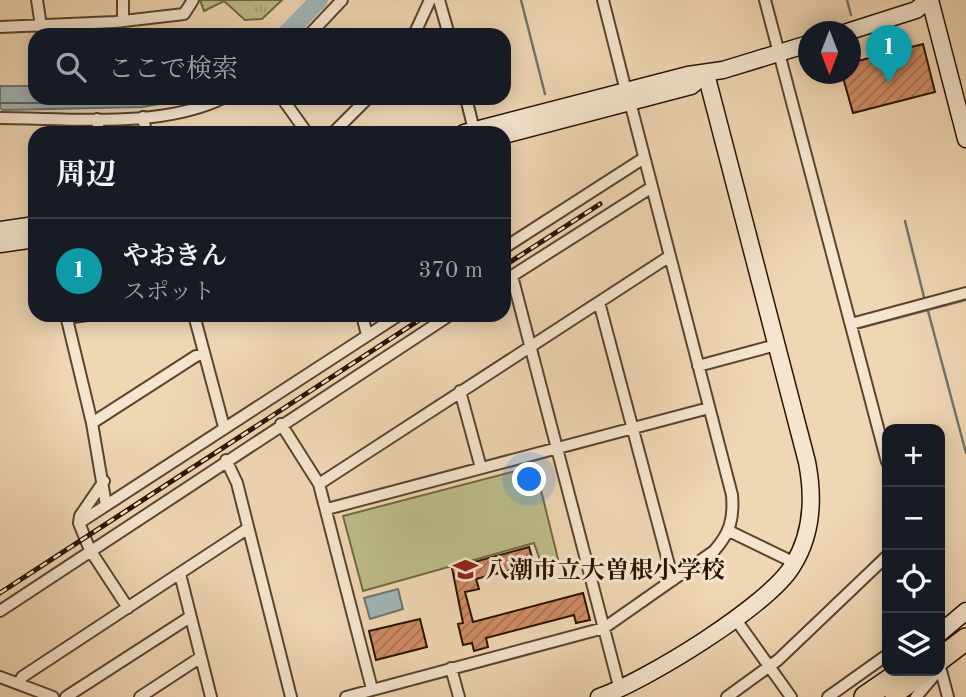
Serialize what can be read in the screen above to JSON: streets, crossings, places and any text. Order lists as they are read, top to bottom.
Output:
{
  "places": {
    "school or university": ["八潮市立大曽根小学校"]
  },
  "north": "bottom",
  "page": {
    "pins": "1",
    "search": "ここで検索",
    "heading": "周辺",
    "list": [
      {
        "mark": "1",
        "name": "やおきん",
        "note": "スポット",
        "value": "370 m"
      }
    ],
    "map_buttons": ["+", "−"]
  }
}
